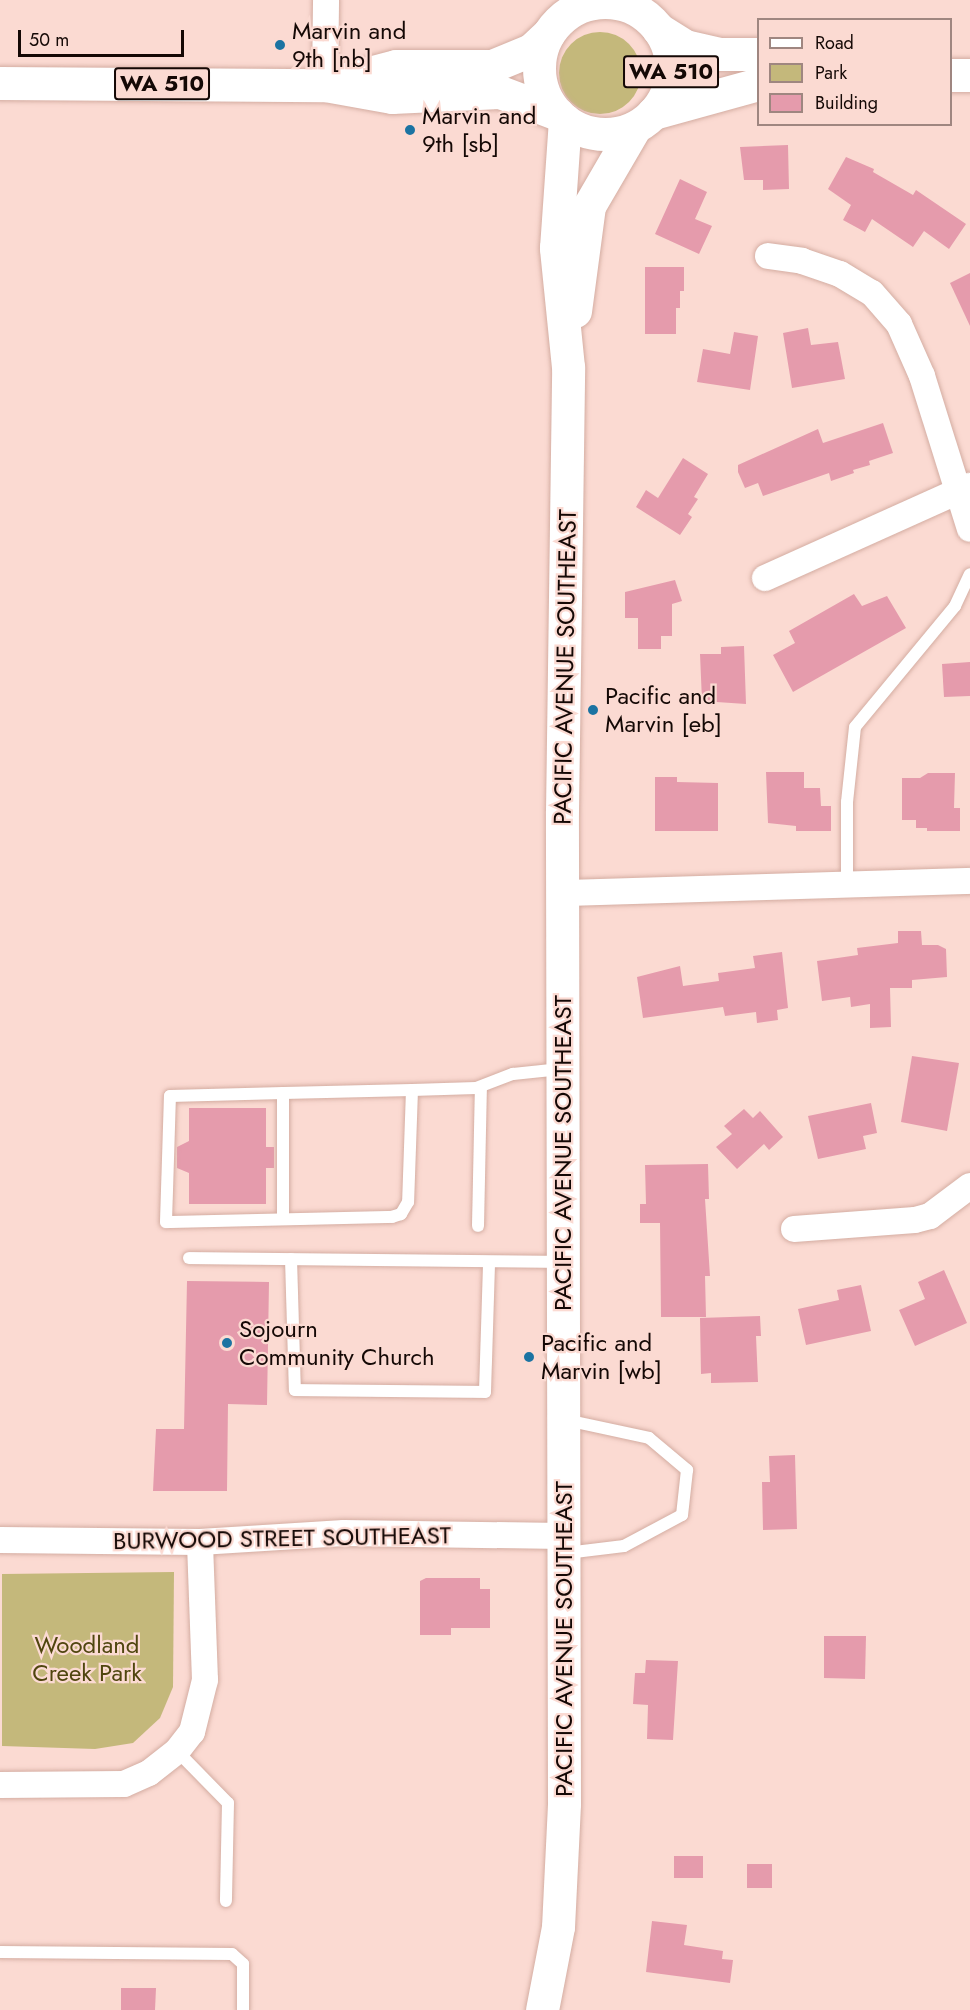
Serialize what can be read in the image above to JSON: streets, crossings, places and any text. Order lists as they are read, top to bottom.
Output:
{
  "streets": {
    "main road": ["WA 510", "PACIFIC AVENUE SOUTHEAST"],
    "street": ["BURWOOD STREET SOUTHEAST"]
  },
  "crossings": [
    ["WA 510", "PACIFIC AVENUE SOUTHEAST"],
    ["PACIFIC AVENUE SOUTHEAST", "BURWOOD STREET SOUTHEAST"]
  ],
  "parks": ["Woodland Creek Park"],
  "places": [
    "Marvin and 9th [nb]",
    "Marvin and 9th [sb]",
    "Pacific and Marvin [eb]",
    "Sojourn Community Church",
    "Pacific and Marvin [wb]"
  ],
  "legend": ["Road", "Park", "Building"],
  "scale_bar": "50 m"
}
